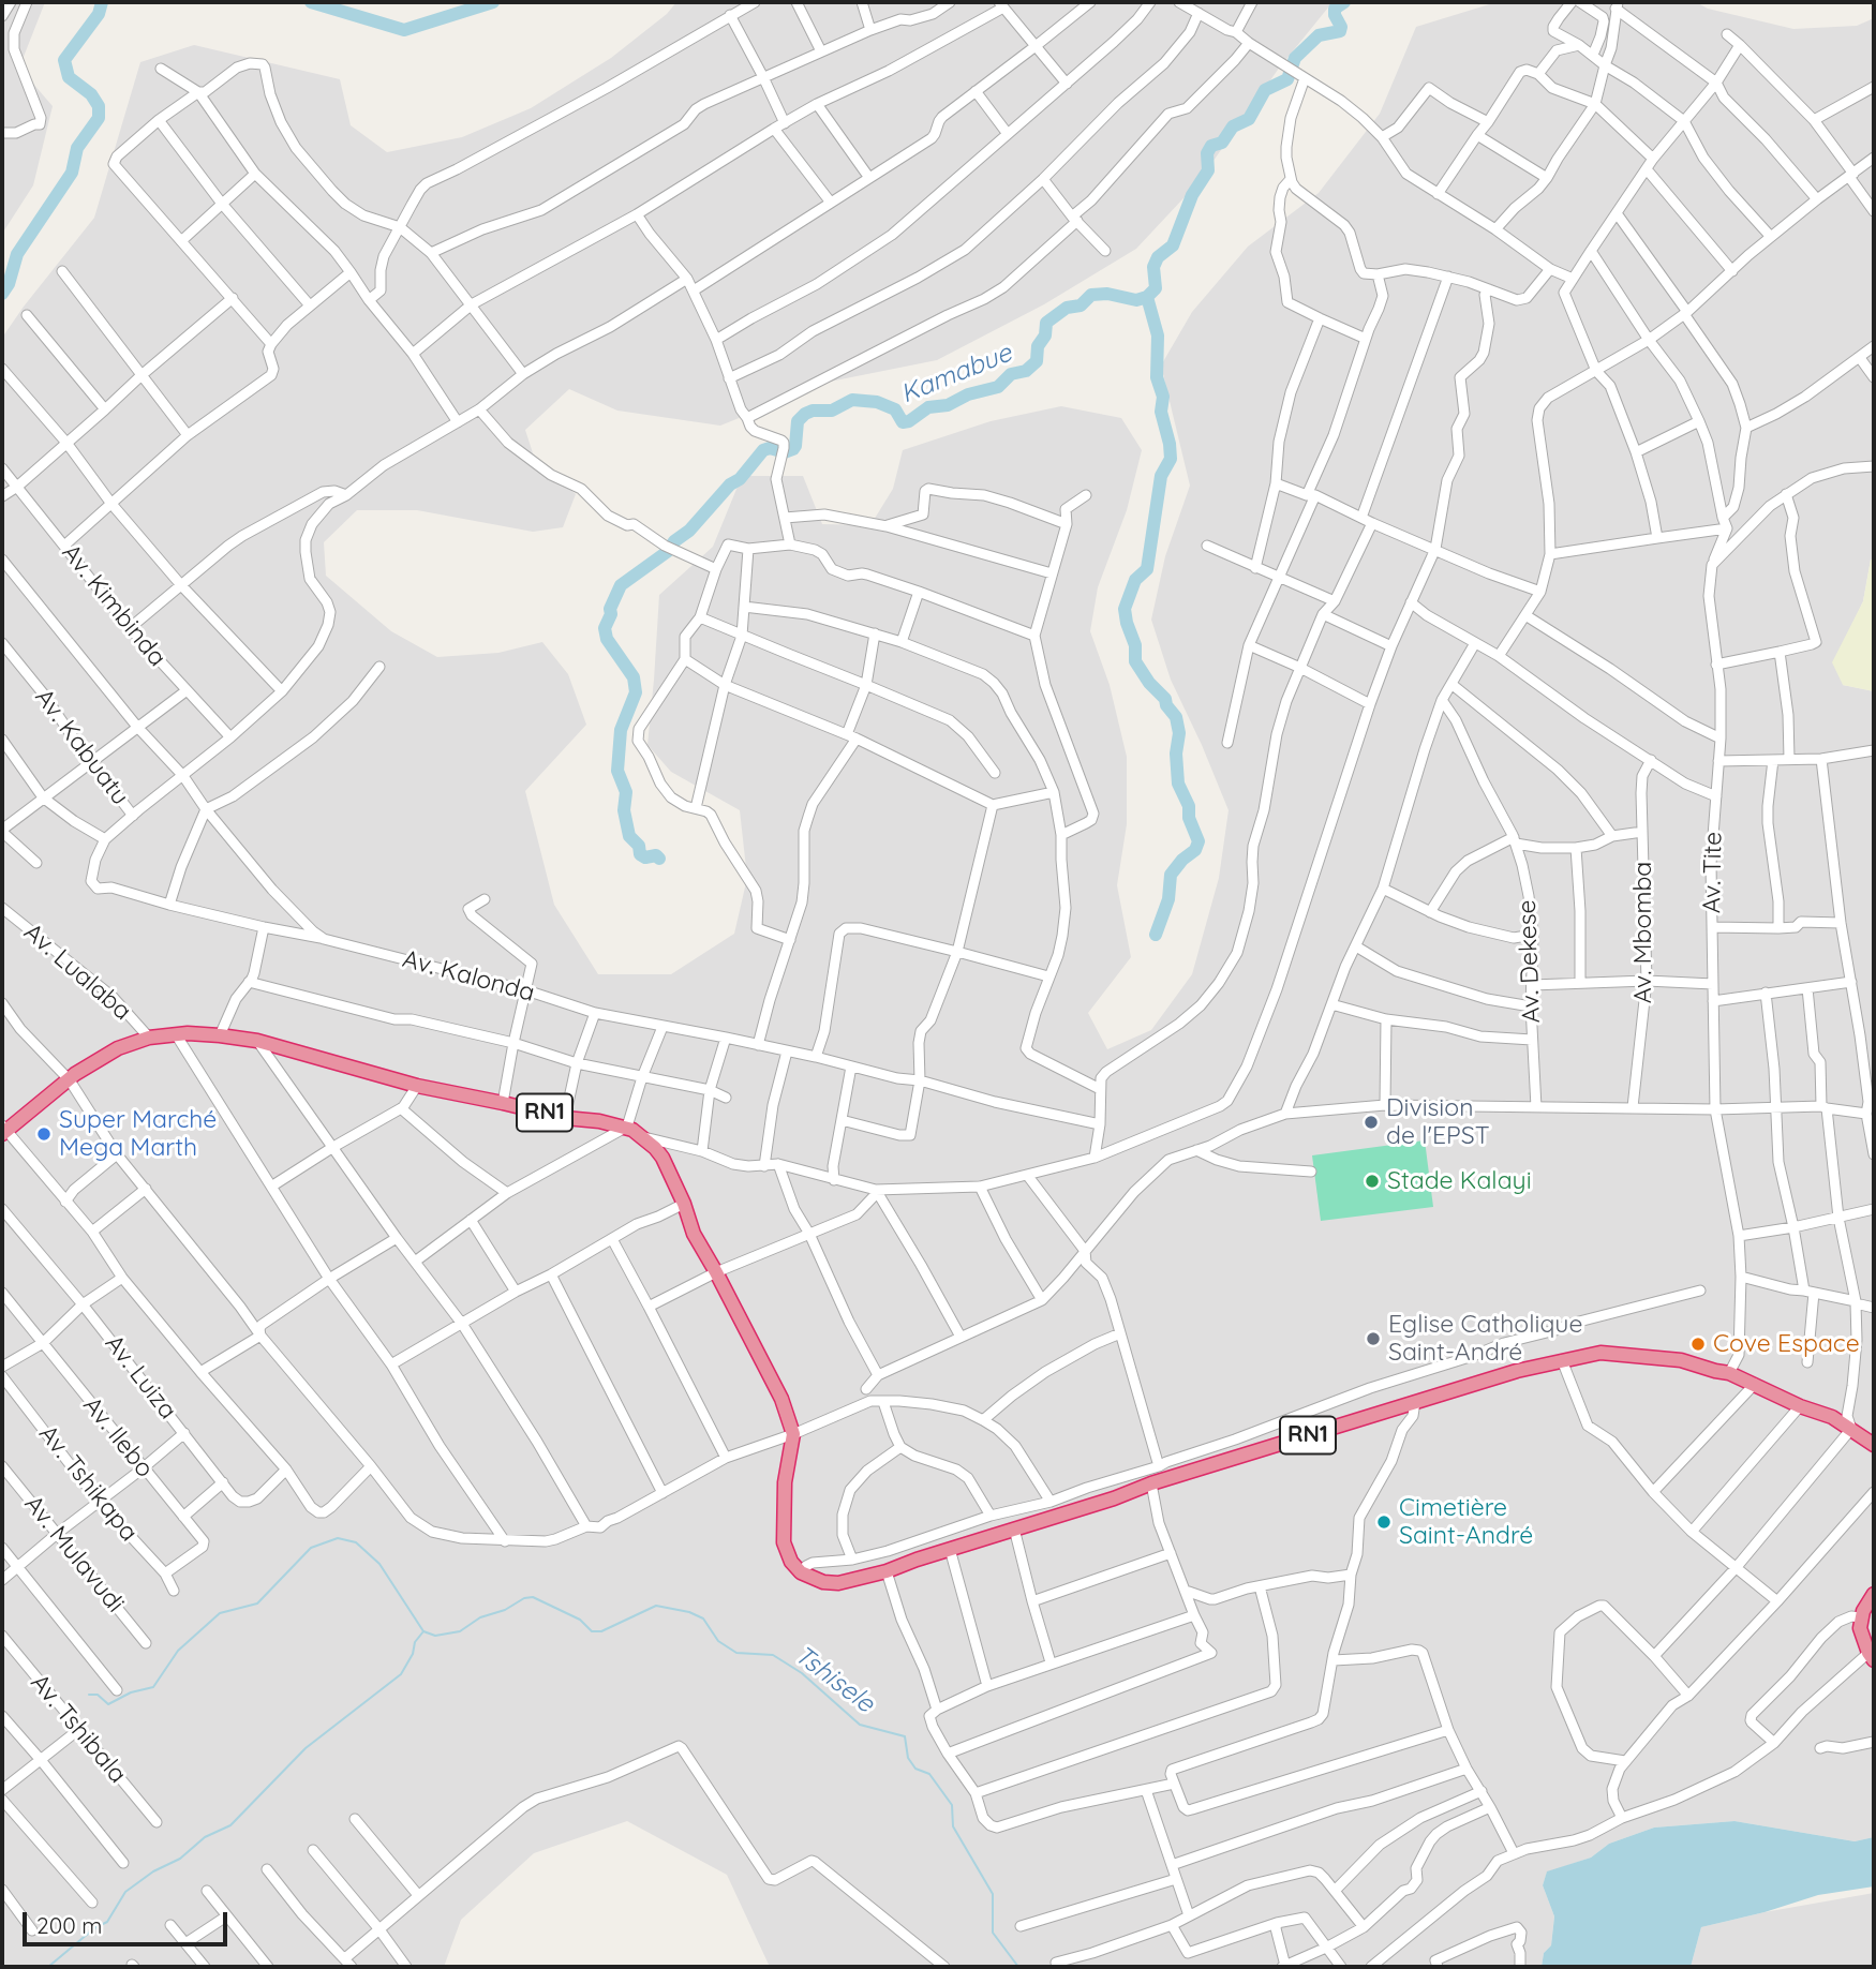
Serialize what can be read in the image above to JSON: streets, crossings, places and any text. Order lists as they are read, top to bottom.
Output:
{
  "streets": {
    "highway": ["RN1"],
    "street": [
      "Av. Kimbinda",
      "Av. Kabuatu",
      "Av. Tite",
      "Av. Mbomba",
      "Av. Dekese",
      "Av. Lualaba",
      "Av. Kalonda",
      "Av. Luiza",
      "Av. Ilebo",
      "Av. Tshikapa",
      "Av. Mulavudi",
      "Av. Tshibala"
    ]
  },
  "crossings": [
    ["Av. Tite", "RN1"],
    ["Av. Lualaba", "RN1"],
    ["Av. Ilebo", "Av. Tshikapa"]
  ],
  "water": ["Kamabue", "Tshisele"],
  "places": [
    "Division de l'EPST",
    "Super Marché Mega Marth",
    "Stade Kalayi",
    "Eglise Catholique Saint-André",
    "Cove Espace",
    "Cimetière Saint-André"
  ],
  "scale_bar": "200 m"
}
